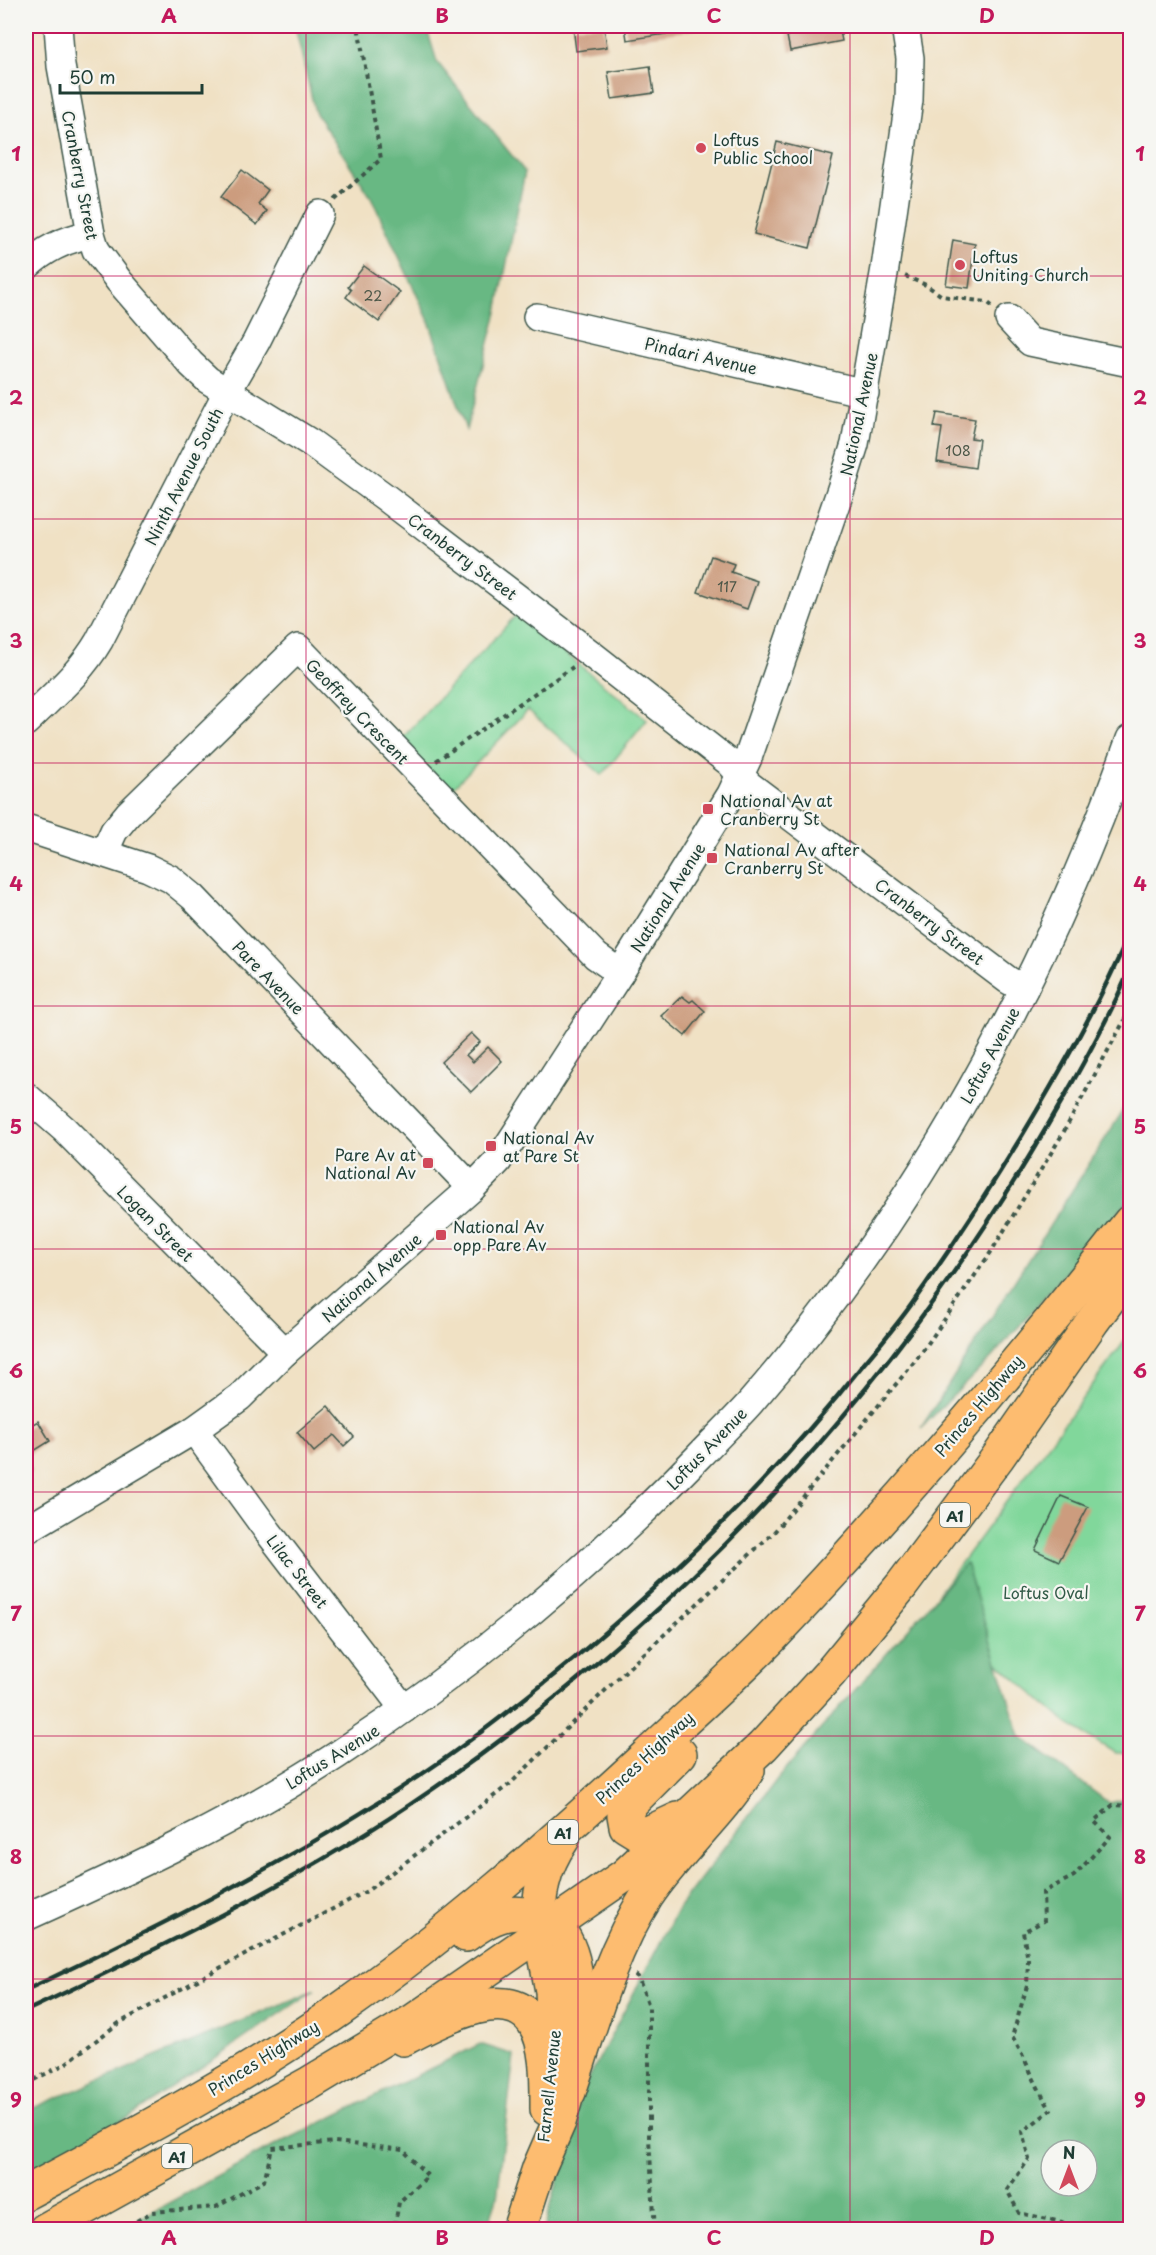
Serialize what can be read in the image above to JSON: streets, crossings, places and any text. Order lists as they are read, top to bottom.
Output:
{
  "streets": {
    "main road": ["Princes Highway", "A1", "Farnell Avenue"],
    "street": [
      "Cranberry Street",
      "Pindari Avenue",
      "National Avenue",
      "Ninth Avenue South",
      "Geoffrey Crescent",
      "Pare Avenue",
      "Loftus Avenue",
      "Logan Street",
      "Lilac Street"
    ]
  },
  "crossings": [
    ["Cranberry Street", "National Avenue"],
    ["Cranberry Street", "Ninth Avenue South"],
    ["Cranberry Street", "Loftus Avenue"],
    ["Pindari Avenue", "National Avenue"],
    ["National Avenue", "Geoffrey Crescent"],
    ["National Avenue", "Pare Avenue"],
    ["National Avenue", "Logan Street"],
    ["National Avenue", "Lilac Street"],
    ["Geoffrey Crescent", "Pare Avenue"],
    ["Loftus Avenue", "Lilac Street"],
    ["Princes Highway", "Farnell Avenue"],
    ["A1", "Farnell Avenue"]
  ],
  "parks": ["Loftus Oval"],
  "places": {
    "other": ["Loftus Public School", "Loftus Uniting Church"],
    "transit": [
      "National Av at Cranberry St",
      "National Av after Cranberry St",
      "National Av at Pare St",
      "Pare Av at National Av",
      "National Av opp Pare Av"
    ]
  },
  "house_numbers": ["22", "108", "117"],
  "scale_bar": "50 m",
  "north": "top",
  "grid": {
    "columns": [
      "A",
      "B",
      "C",
      "D"
    ],
    "rows": [
      "1",
      "2",
      "3",
      "4",
      "5",
      "6",
      "7",
      "8",
      "9"
    ]
  }
}
